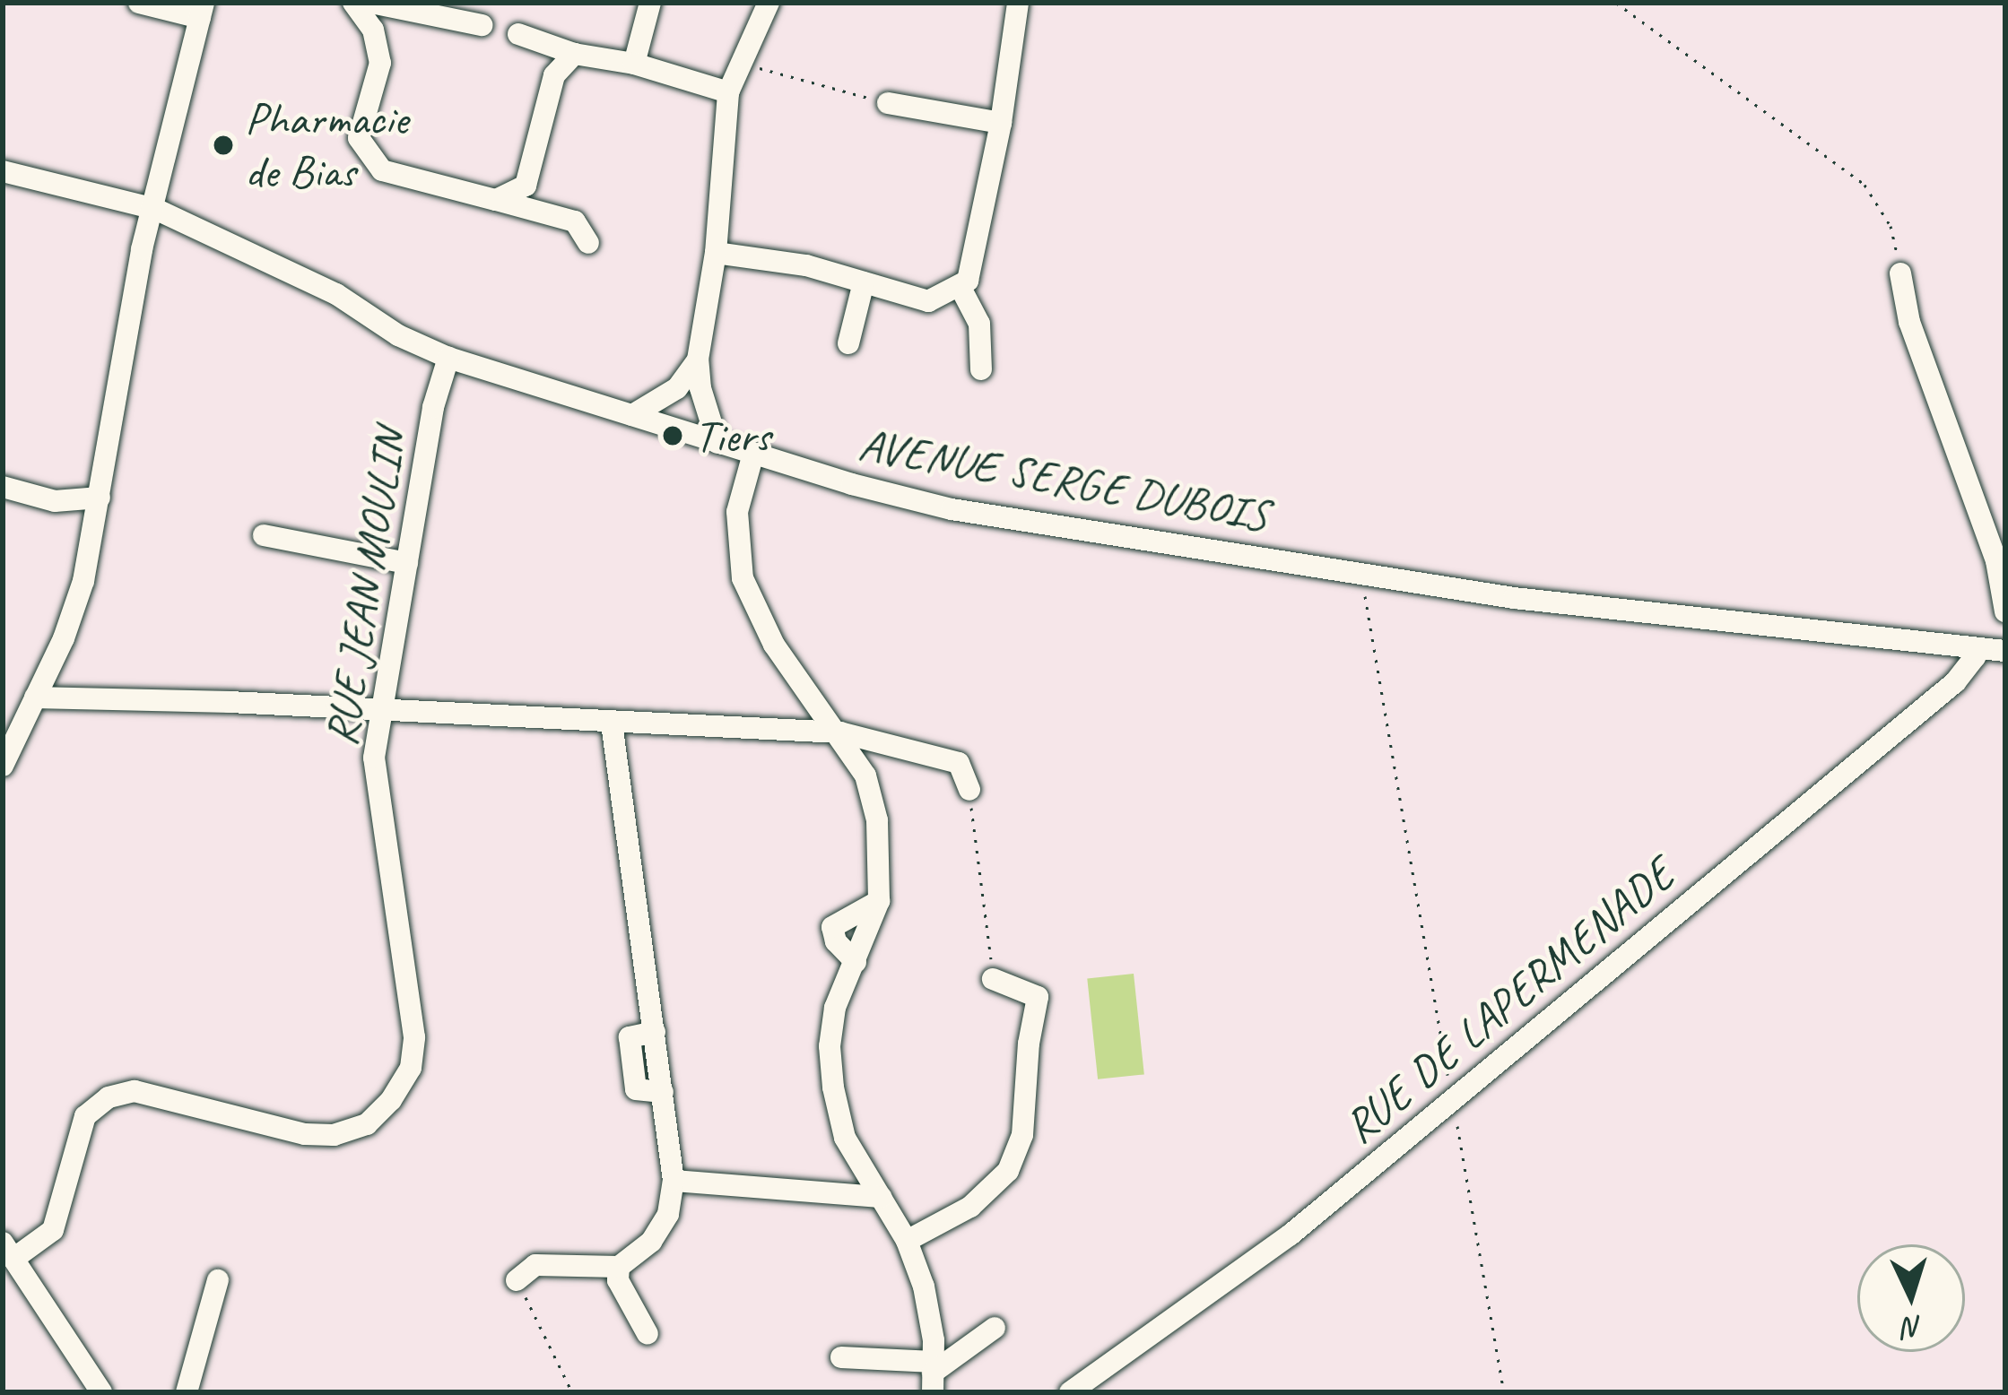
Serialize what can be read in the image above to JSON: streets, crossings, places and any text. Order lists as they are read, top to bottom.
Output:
{
  "streets": {
    "street": ["AVENUE SERGE DUBOIS", "RUE JEAN MOULIN", "RUE DE LAPERMENADE"]
  },
  "crossings": [
    ["AVENUE SERGE DUBOIS", "RUE JEAN MOULIN"],
    ["AVENUE SERGE DUBOIS", "RUE DE LAPERMENADE"]
  ],
  "places": ["Pharmacie de Bias", "Tiers"],
  "north": "bottom"
}
